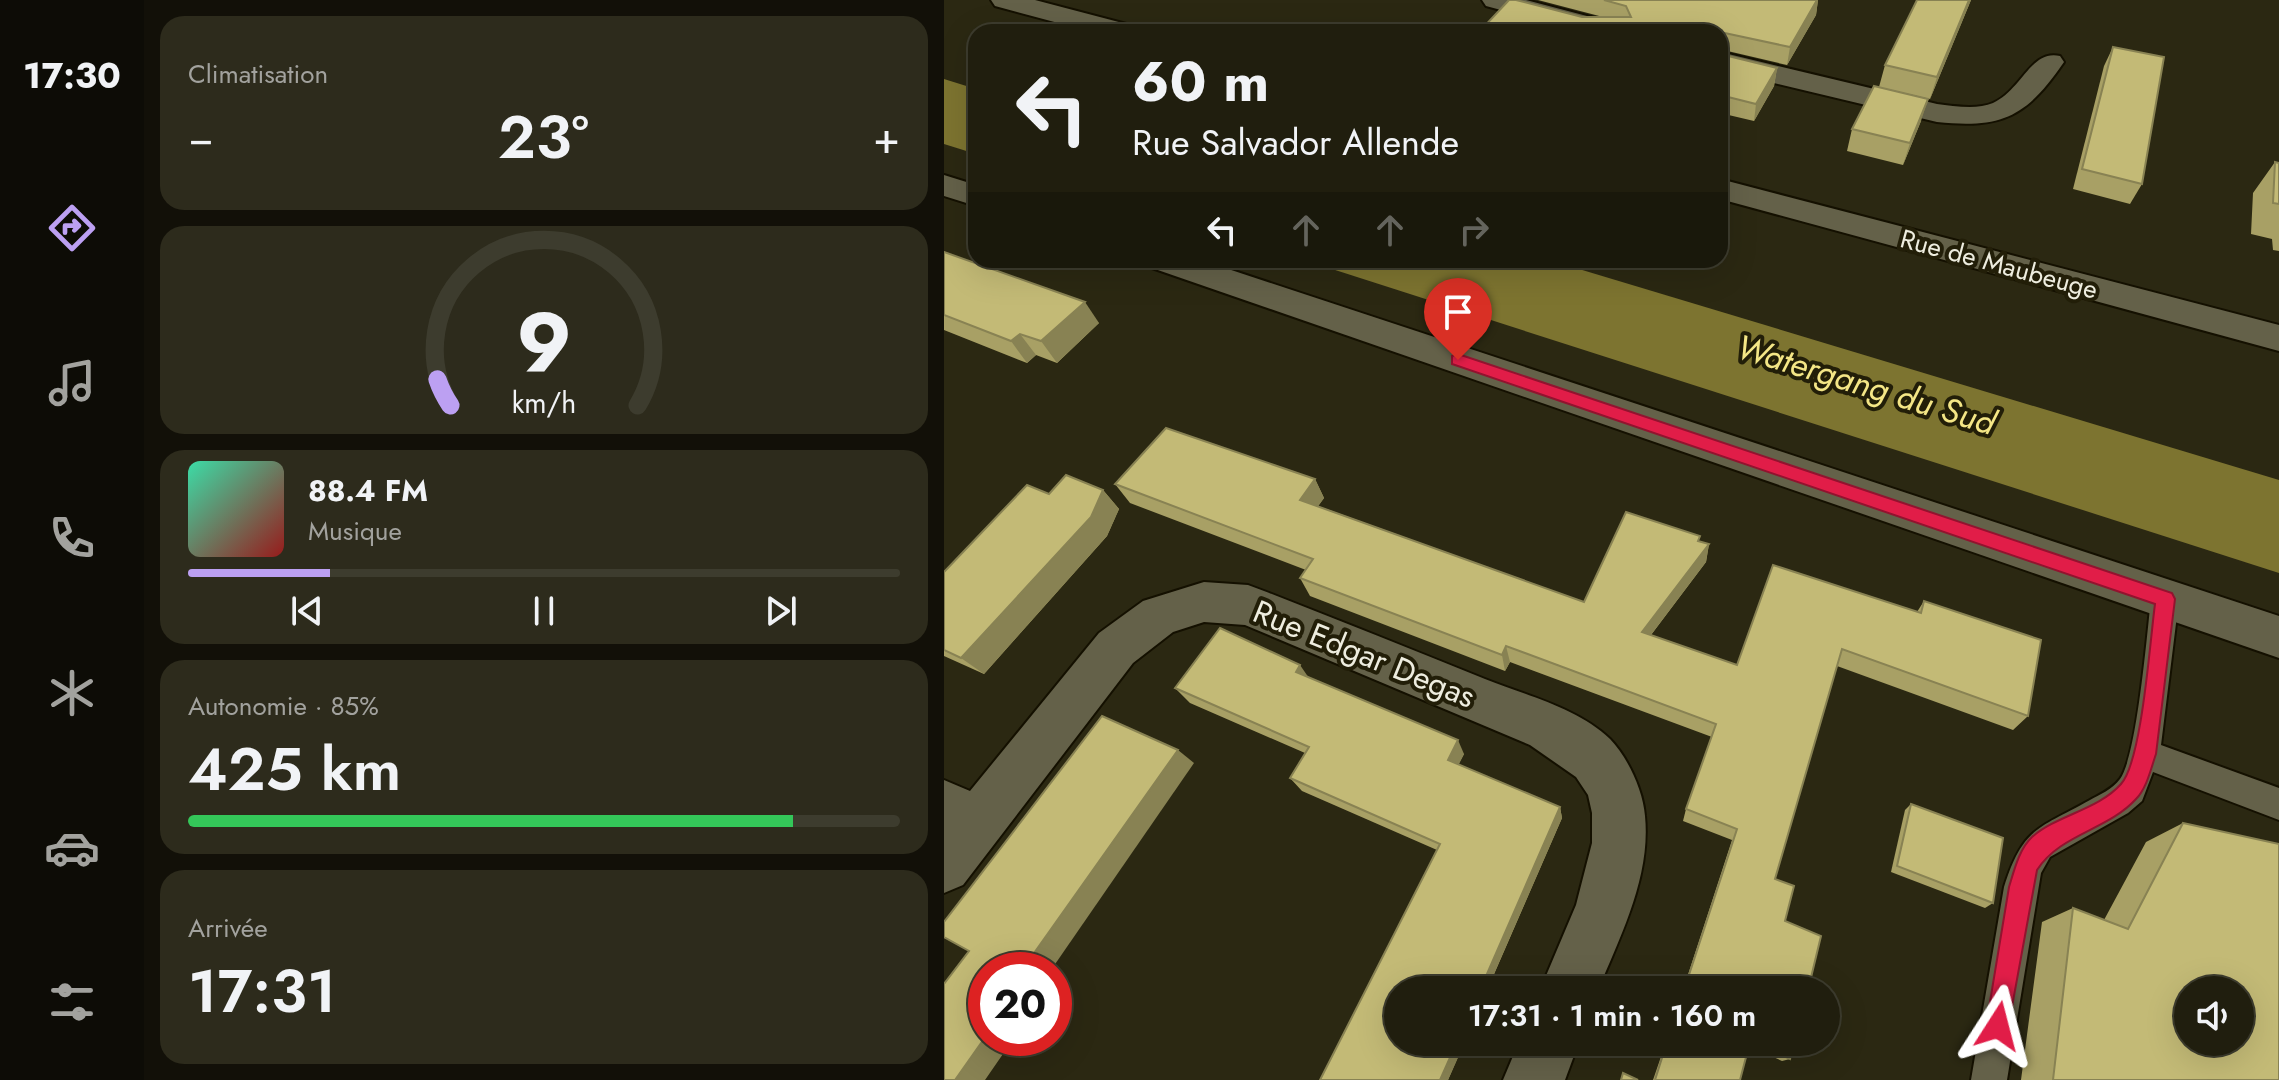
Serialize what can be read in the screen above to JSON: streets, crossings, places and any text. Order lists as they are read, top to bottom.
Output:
{
  "streets": {
    "street": ["Rue de Maubeuge", "Rue Edgar Degas"]
  },
  "water": ["Watergang du Sud"],
  "page": {
    "tabs": "17:30",
    "tile": [
      "Climatisation",
      ["Autonomie · 85%", "425 km"],
      ["Arrivée", "17:31"]
    ],
    "turn": ["60 m", "Rue Salvador Allende"],
    "heat": ["−", "23°", "+"],
    "song": ["88.4 FM", "Musique"],
    "limit": "20",
    "trip": "17:31 · 1 min · 160 m",
    "gauge": ["9", "km/h"]
  }
}
